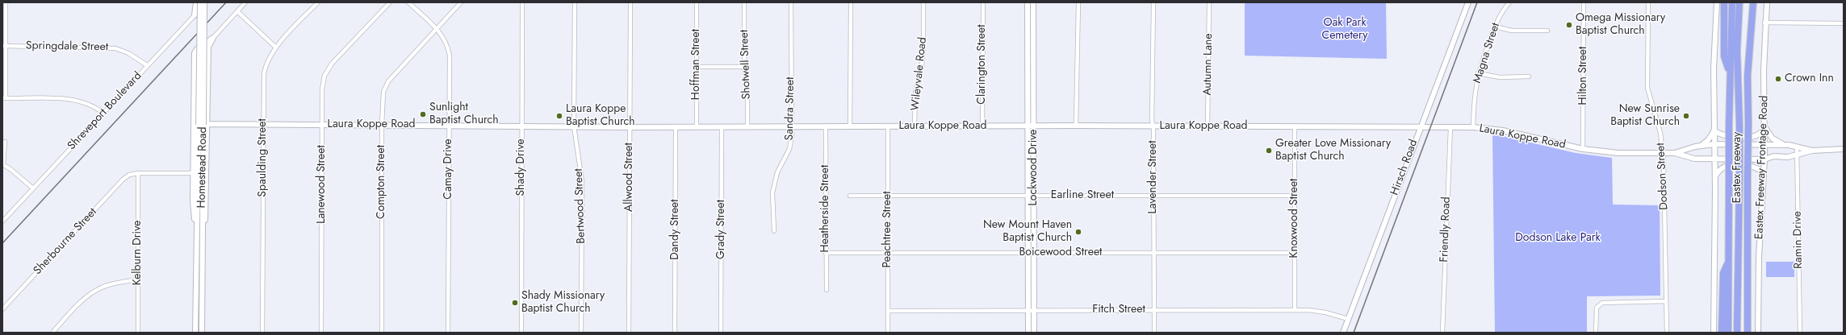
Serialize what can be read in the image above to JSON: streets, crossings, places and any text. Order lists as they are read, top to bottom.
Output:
{
  "streets": {
    "highway": ["Eastex Freeway"],
    "main road": [
      "Laura Koppe Road",
      "Homestead Road",
      "Lockwood Drive",
      "Hirsch Road",
      "Eastex Freeway Frontage Road"
    ],
    "street": [
      "Springdale Street",
      "Magna Street",
      "Hoffman Street",
      "Shotwell Street",
      "Clarington Street",
      "Autumn Lane",
      "Wileyvale Road",
      "Hilton Street",
      "Sandra Street",
      "Shreveport Boulevard",
      "Spaulding Street",
      "Shady Drive",
      "Camay Drive",
      "Dodson Street",
      "Allwood Street",
      "Lavender Street",
      "Compton Street",
      "Lanewood Street",
      "Earline Street",
      "Bertwood Street",
      "Heatherside Street",
      "Knoxwood Street",
      "Dandy Street",
      "Grady Street",
      "Peachtree Street",
      "Friendly Road",
      "Ramin Drive",
      "Sherbourne Street",
      "Kelburn Drive",
      "Boicewood Street",
      "Fitch Street"
    ]
  },
  "crossings": [
    ["Springdale Street", "Shreveport Boulevard"],
    ["Magna Street", "Laura Koppe Road"],
    ["Hoffman Street", "Laura Koppe Road"],
    ["Shotwell Street", "Laura Koppe Road"],
    ["Clarington Street", "Laura Koppe Road"],
    ["Autumn Lane", "Laura Koppe Road"],
    ["Wileyvale Road", "Laura Koppe Road"],
    ["Hilton Street", "Laura Koppe Road"],
    ["Sandra Street", "Laura Koppe Road"],
    ["Laura Koppe Road", "Spaulding Street"],
    ["Laura Koppe Road", "Homestead Road"],
    ["Laura Koppe Road", "Shady Drive"],
    ["Laura Koppe Road", "Lockwood Drive"],
    ["Laura Koppe Road", "Hirsch Road"],
    ["Laura Koppe Road", "Eastex Freeway Frontage Road"],
    ["Laura Koppe Road", "Camay Drive"],
    ["Laura Koppe Road", "Dodson Street"],
    ["Laura Koppe Road", "Allwood Street"],
    ["Laura Koppe Road", "Lavender Street"],
    ["Laura Koppe Road", "Compton Street"],
    ["Laura Koppe Road", "Lanewood Street"],
    ["Laura Koppe Road", "Bertwood Street"],
    ["Laura Koppe Road", "Heatherside Street"],
    ["Laura Koppe Road", "Knoxwood Street"],
    ["Laura Koppe Road", "Dandy Street"],
    ["Laura Koppe Road", "Grady Street"],
    ["Laura Koppe Road", "Peachtree Street"],
    ["Laura Koppe Road", "Friendly Road"],
    ["Laura Koppe Road", "Ramin Drive"],
    ["Lockwood Drive", "Earline Street"],
    ["Lockwood Drive", "Boicewood Street"],
    ["Lockwood Drive", "Fitch Street"],
    ["Hirsch Road", "Fitch Street"],
    ["Camay Drive", "Compton Street"],
    ["Lavender Street", "Earline Street"],
    ["Lavender Street", "Boicewood Street"],
    ["Lavender Street", "Fitch Street"],
    ["Earline Street", "Knoxwood Street"],
    ["Earline Street", "Peachtree Street"],
    ["Heatherside Street", "Boicewood Street"],
    ["Knoxwood Street", "Boicewood Street"],
    ["Knoxwood Street", "Fitch Street"],
    ["Peachtree Street", "Boicewood Street"],
    ["Peachtree Street", "Fitch Street"],
    ["Sherbourne Street", "Kelburn Drive"]
  ],
  "parks": ["Oak Park Cemetery", "Dodson Lake Park"],
  "places": [
    "Omega Missionary Baptist Church",
    "Crown Inn",
    "Sunlight Baptist Church",
    "Laura Koppe Baptist Church",
    "New Sunrise Baptist Church",
    "Greater Love Missionary Baptist Church",
    "New Mount Haven Baptist Church",
    "Shady Missionary Baptist Church"
  ]
}
